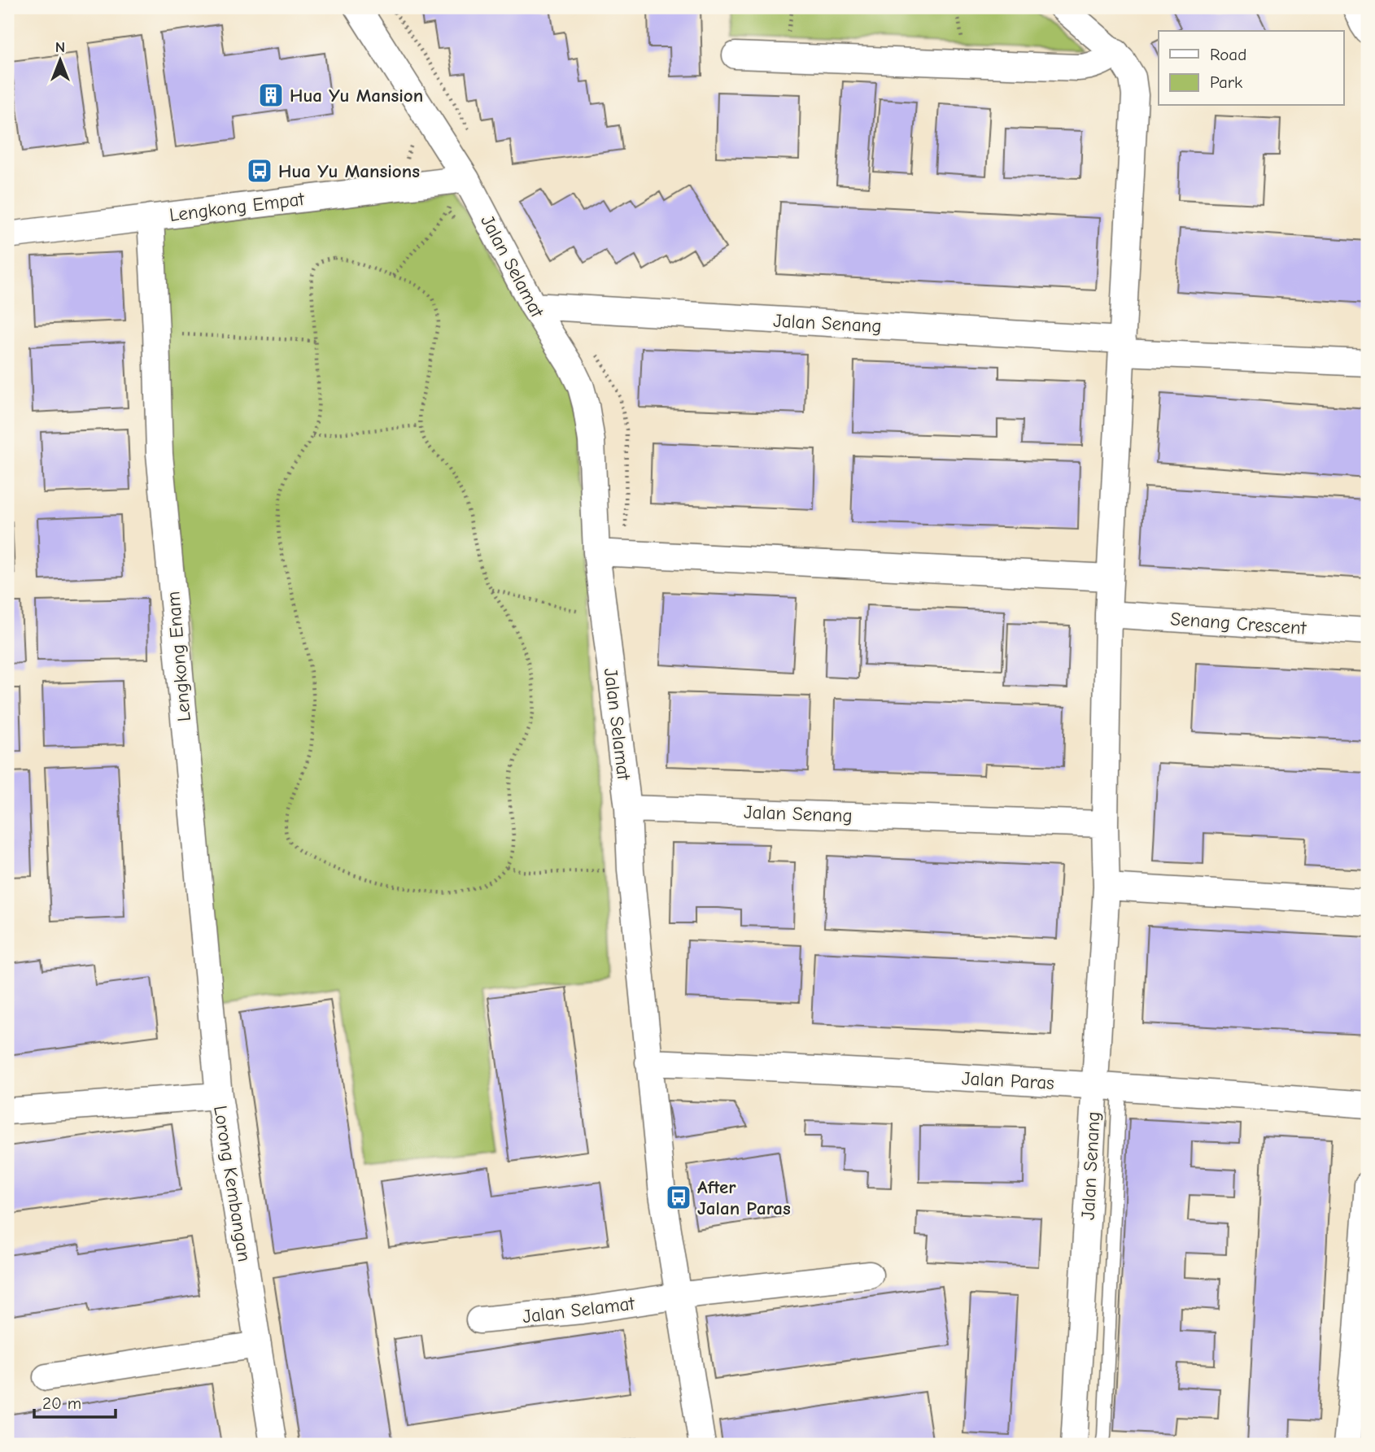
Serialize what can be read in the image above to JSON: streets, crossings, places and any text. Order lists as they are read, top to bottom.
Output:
{
  "streets": {
    "street": [
      "Lengkong Empat",
      "Jalan Selamat",
      "Jalan Senang",
      "Senang Crescent",
      "Lengkong Enam",
      "Jalan Paras",
      "Lorong Kembangan"
    ]
  },
  "crossings": [
    ["Lengkong Empat", "Jalan Selamat"],
    ["Lengkong Empat", "Lengkong Enam"],
    ["Jalan Selamat", "Jalan Senang"],
    ["Jalan Selamat", "Jalan Paras"],
    ["Jalan Senang", "Senang Crescent"],
    ["Jalan Senang", "Jalan Paras"],
    ["Lengkong Enam", "Lorong Kembangan"]
  ],
  "places": {
    "building": ["Hua Yu Mansion"],
    "bus stop": ["Hua Yu Mansions", "After Jalan Paras"]
  },
  "legend": ["Road", "Park"],
  "scale_bar": "20 m",
  "north": "top"
}
